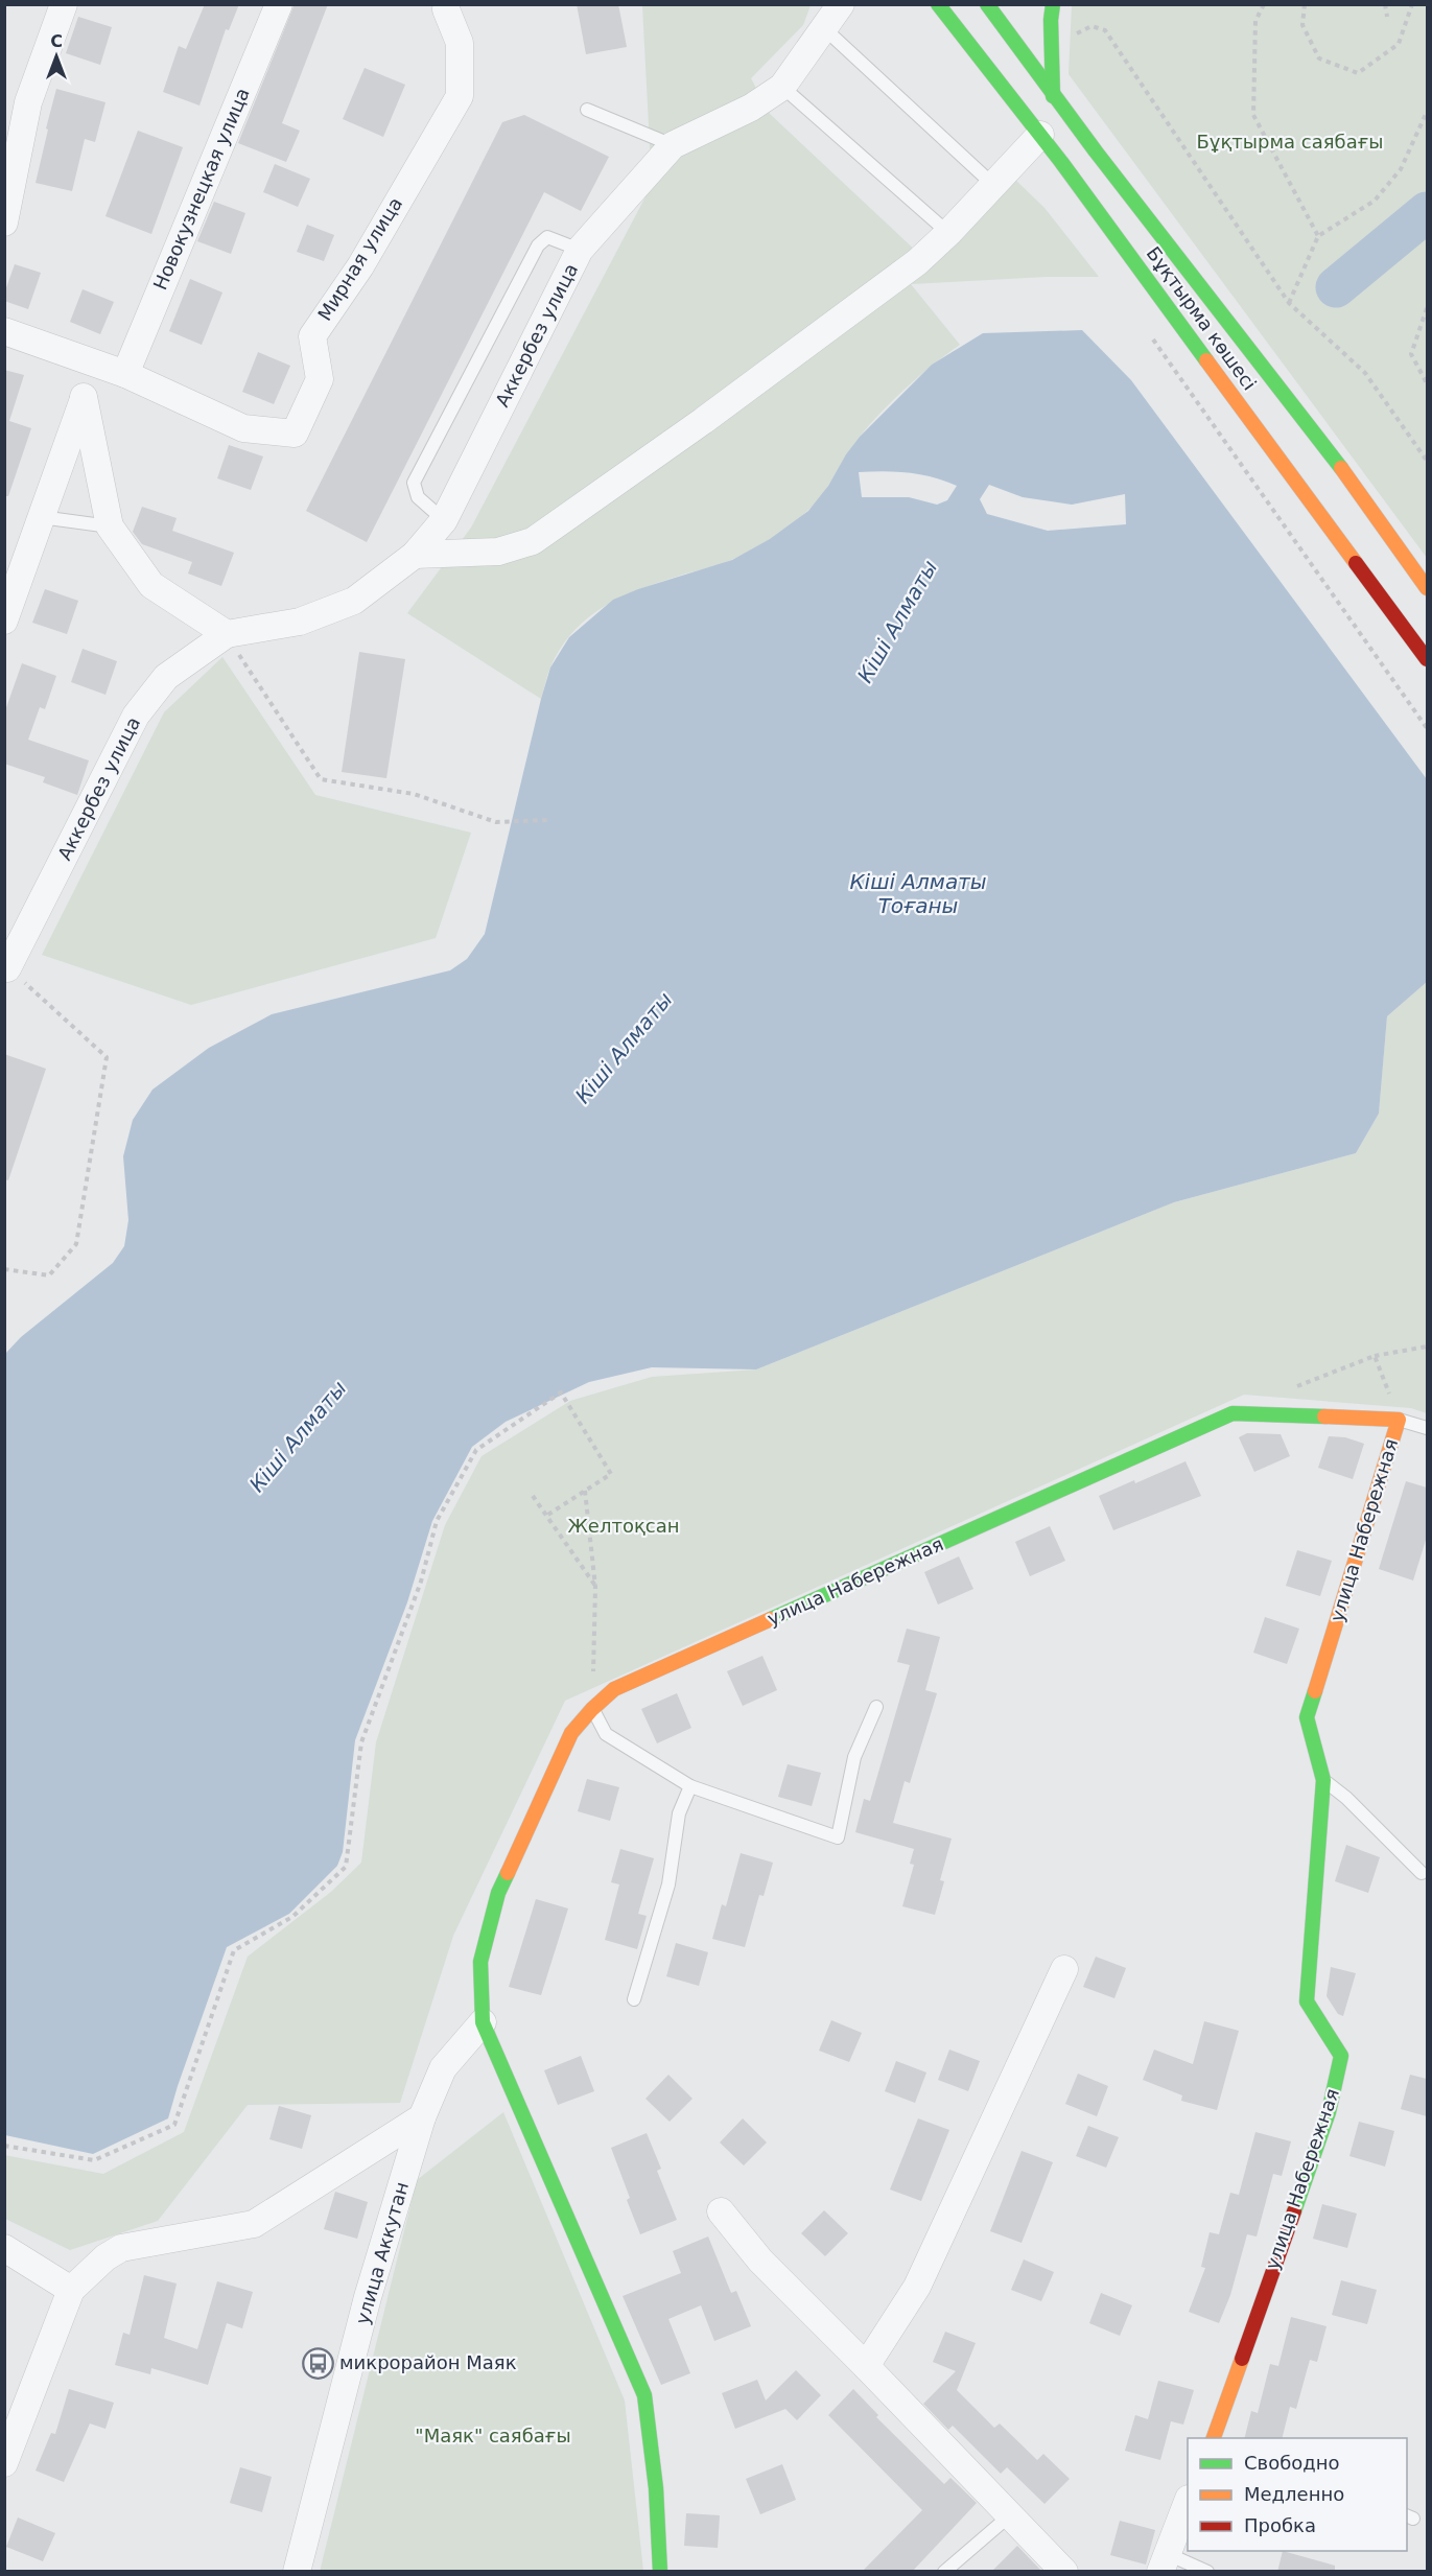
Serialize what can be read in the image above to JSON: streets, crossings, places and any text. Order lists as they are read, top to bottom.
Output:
{
  "streets": {
    "street": [
      "Новокузнецкая улица",
      "Мирная улица",
      "Бұқтырма көшесі",
      "Аккербез улица",
      "улица Набережная",
      "улица Аккутан"
    ]
  },
  "crossings": [
    ["Новокузнецкая улица", "Мирная улица"],
    ["улица Набережная", "улица Аккутан"]
  ],
  "water": ["Кіші Алматы", "Кіші Алматы Тоғаны"],
  "parks": ["Бұқтырма саябағы", "Желтоқсан", "\"Маяк\" саябағы"],
  "places": {
    "bus stop": ["микрорайон Маяк"]
  },
  "legend": ["Свободно", "Медленно", "Пробка"],
  "north": "top"
}
